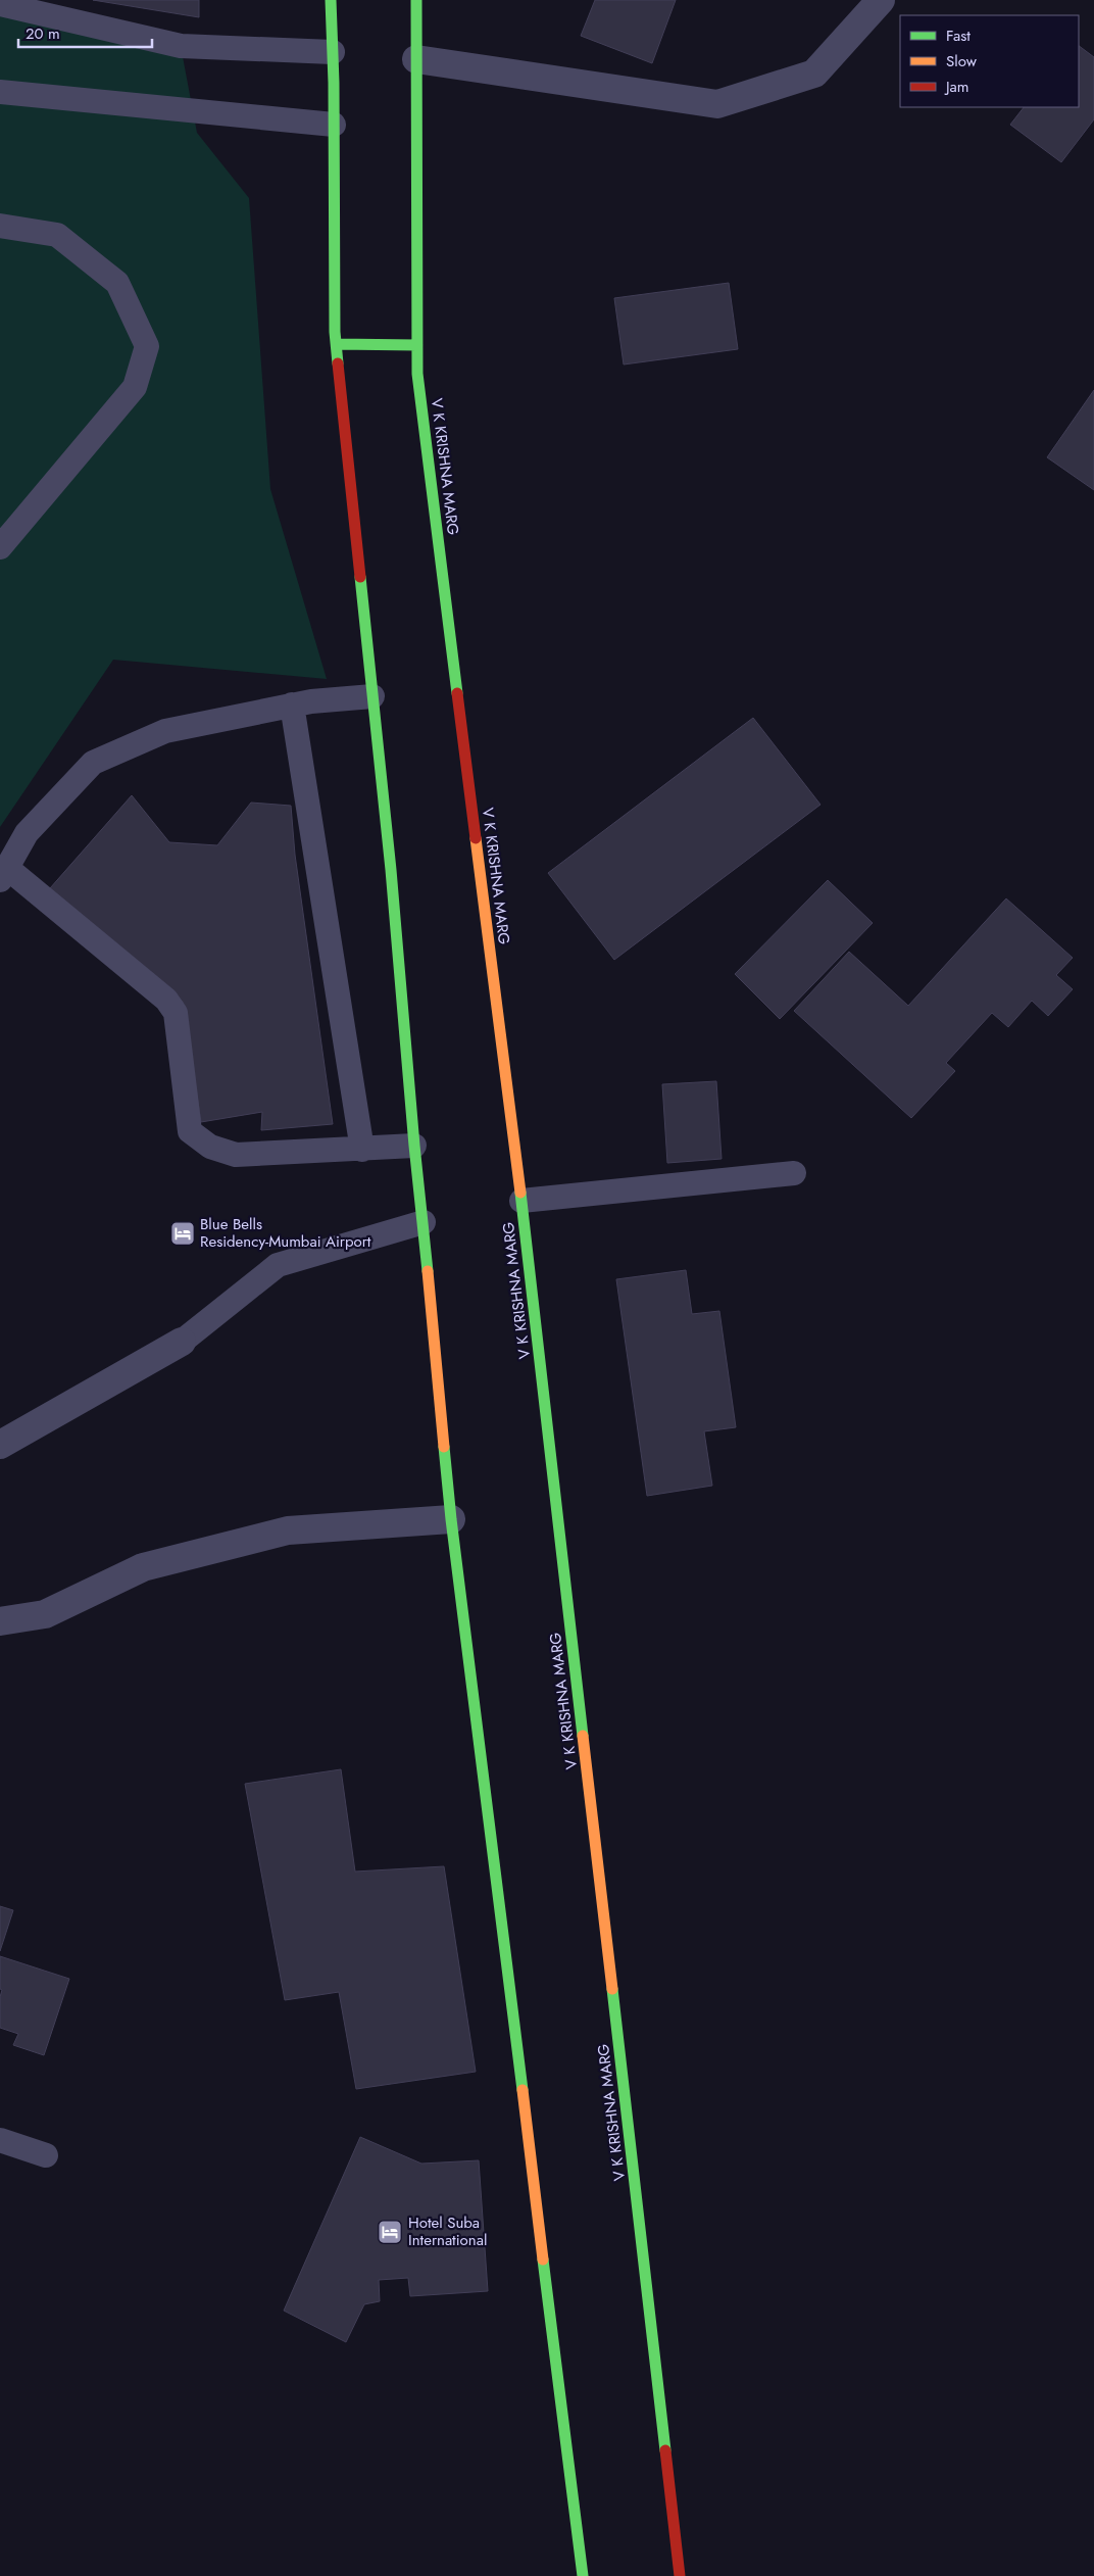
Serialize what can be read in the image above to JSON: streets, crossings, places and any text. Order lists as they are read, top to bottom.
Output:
{
  "streets": {
    "main road": ["V K KRISHNA MARG"]
  },
  "places": {
    "hotel": ["Blue Bells Residency-Mumbai Airport", "Hotel Suba International"]
  },
  "legend": ["Fast", "Slow", "Jam"],
  "scale_bar": "20 m"
}
